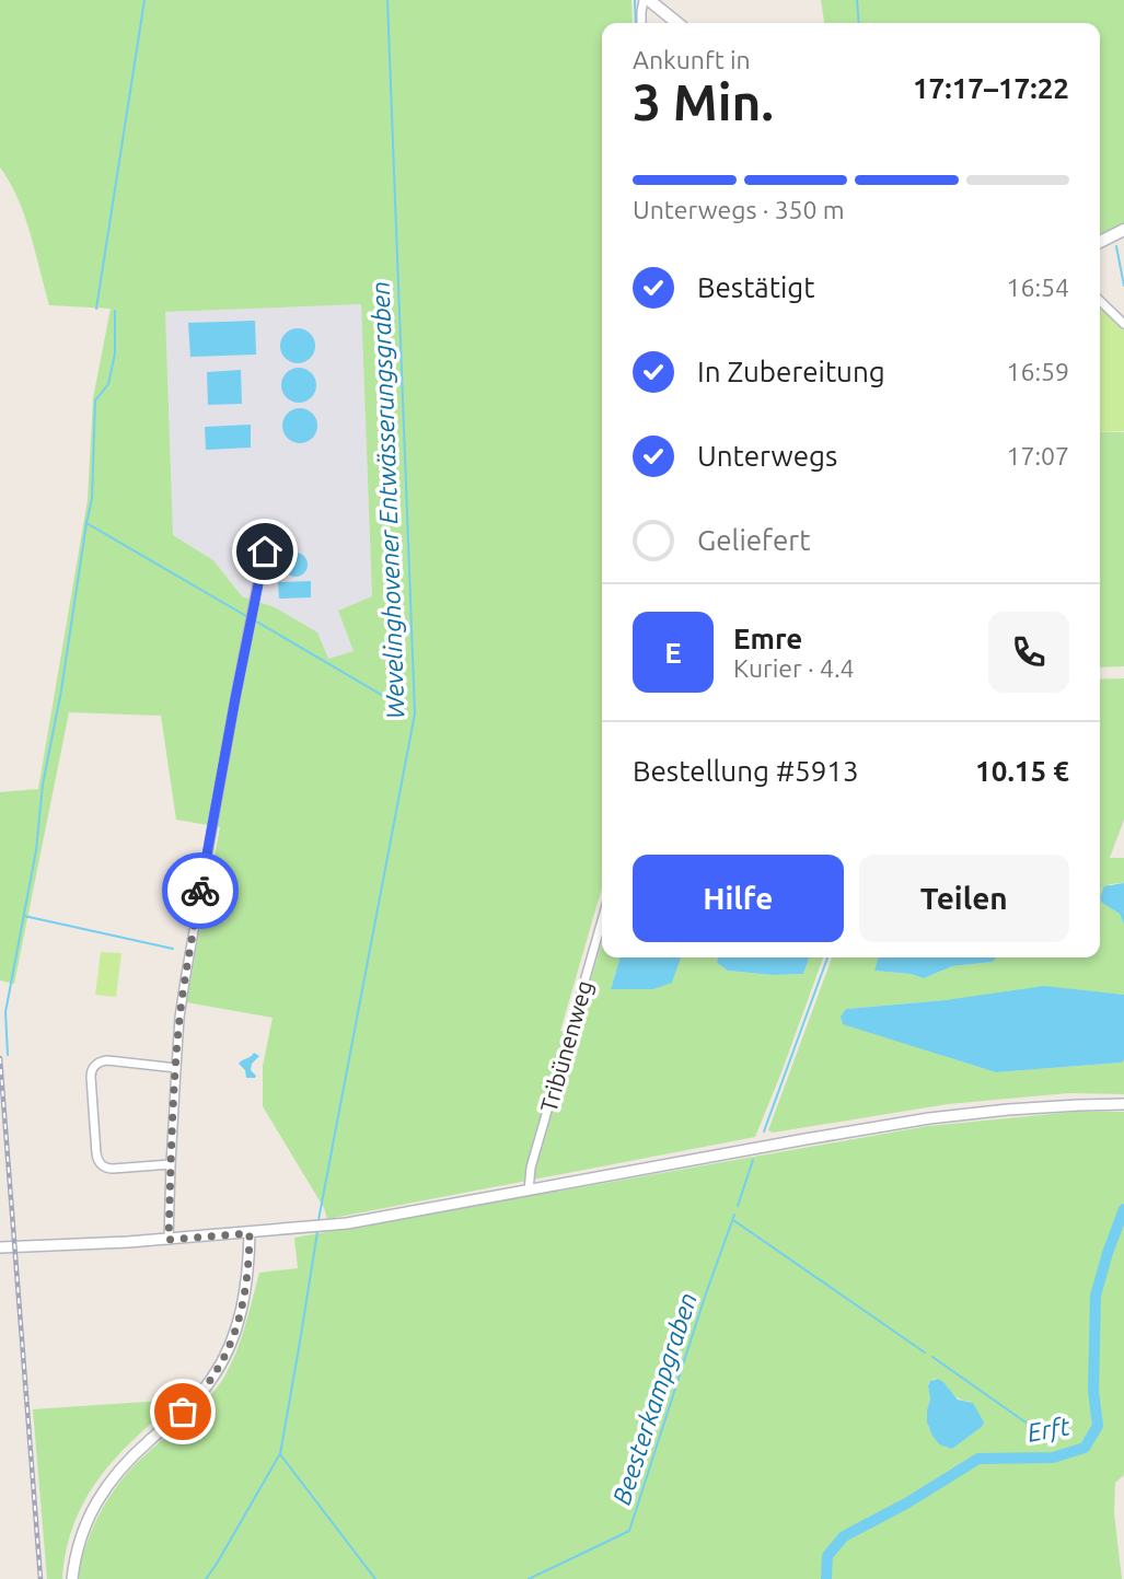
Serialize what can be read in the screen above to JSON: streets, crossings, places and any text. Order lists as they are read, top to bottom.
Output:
{
  "streets": {
    "street": ["Tribünenweg"]
  },
  "water": ["Wevelinghovener Entwässerungsgraben", "Beesterkampgraben", "Erft"],
  "page": {
    "heading": ["3 Min.", "Ankunft in", "17:17–17:22"],
    "panel": [
      "Emre",
      "Kurier · 4.4",
      "Bestellung #5913",
      "10.15 €"
    ],
    "bar": "Unterwegs · 350 m",
    "list": [
      ["Bestätigt", "16:54"],
      ["In Zubereitung", "16:59"],
      ["Unterwegs", "17:07"],
      "Geliefert"
    ],
    "round": "E",
    "buttons": ["Hilfe", "Teilen"]
  }
}
